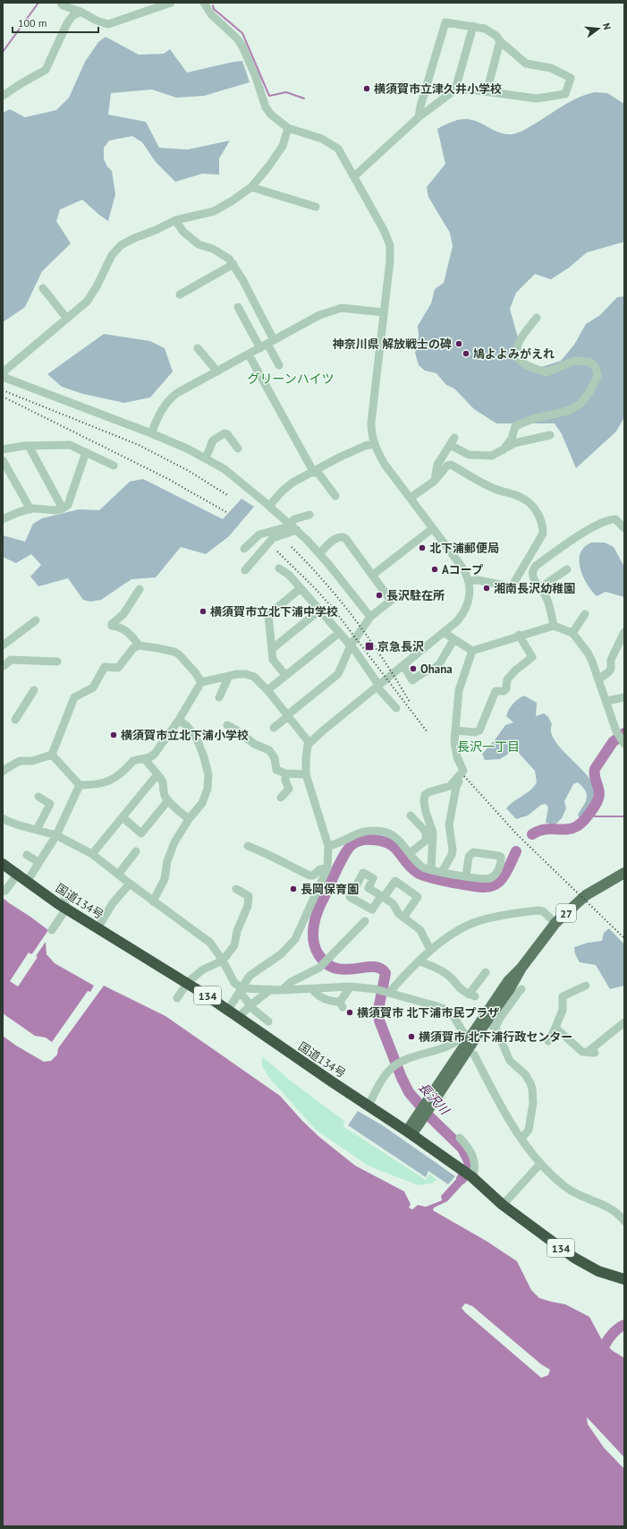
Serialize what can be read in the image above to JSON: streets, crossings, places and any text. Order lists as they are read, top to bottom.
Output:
{
  "streets": {
    "highway": ["国道134号", "134"],
    "main road": ["27"]
  },
  "crossings": [
    ["国道134号", "27"]
  ],
  "districts": ["グリーンハイツ", "長沢一丁目"],
  "water": ["長沢川"],
  "places": {
    "other": [
      "横須賀市立津久井小学校",
      "神奈川県 解放戦士の碑",
      "鳩よよみがえれ",
      "北下浦郵便局",
      "Aコープ",
      "湘南長沢幼稚園",
      "長沢駐在所",
      "横須賀市立北下浦中学校",
      "Ohana",
      "横須賀市立北下浦小学校",
      "長岡保育園",
      "横須賀市 北下浦市民プラザ",
      "横須賀市 北下浦行政センター"
    ],
    "transit": ["京急長沢"]
  },
  "scale_bar": "100 m",
  "north": "right"
}
